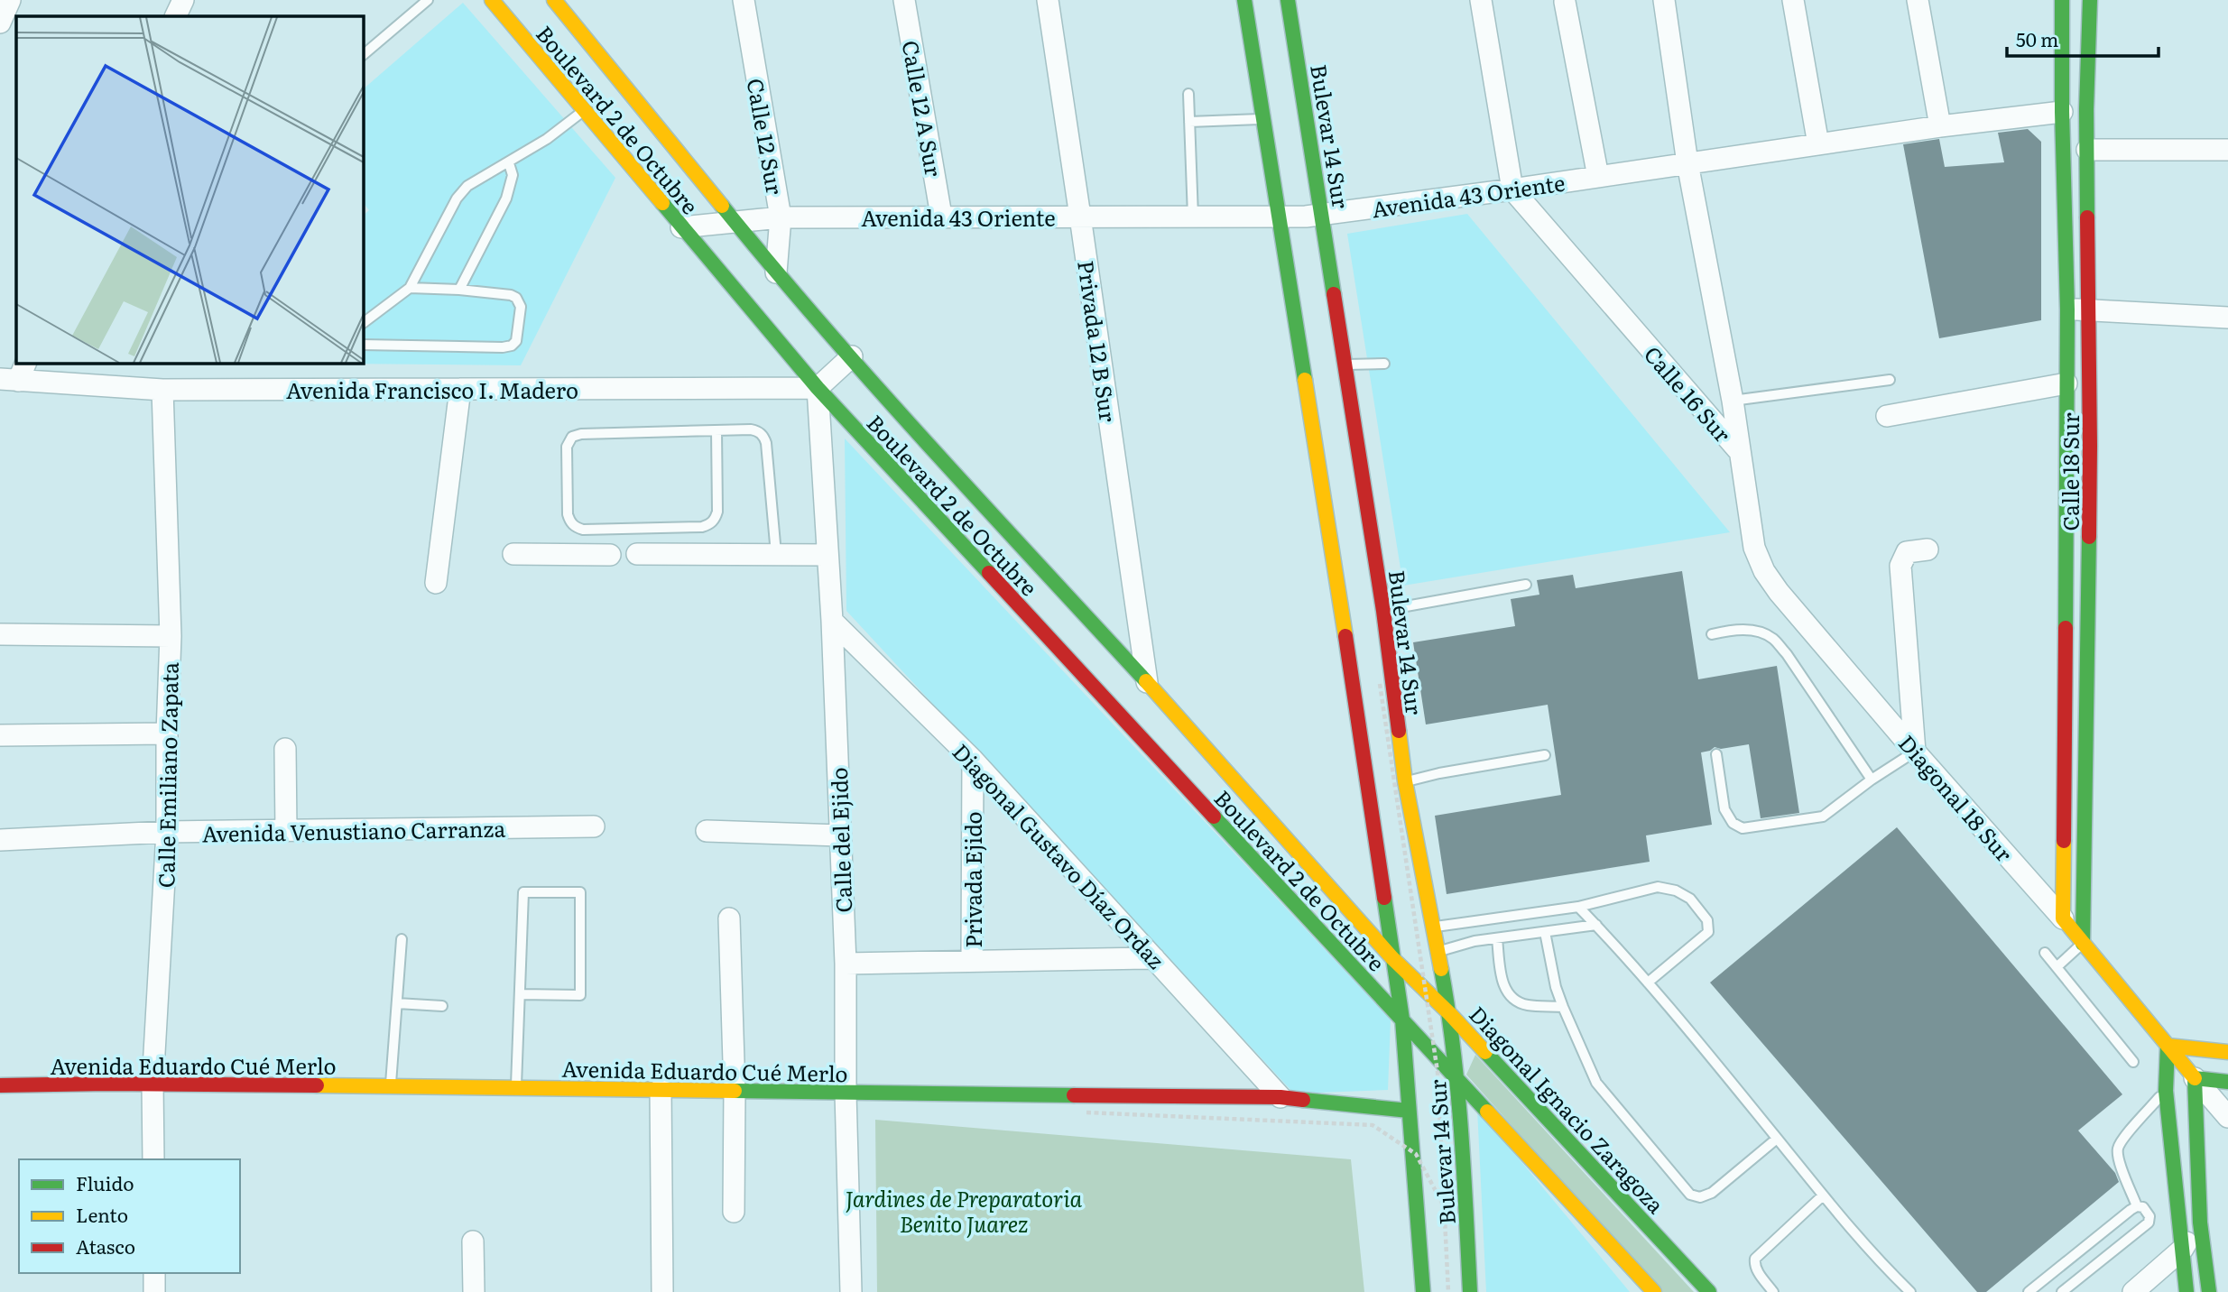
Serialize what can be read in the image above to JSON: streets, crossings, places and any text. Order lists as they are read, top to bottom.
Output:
{
  "streets": {
    "main road": [
      "Boulevard 2 de Octubre",
      "Bulevar 14 Sur",
      "Calle 18 Sur",
      "Diagonal 18 Sur",
      "Avenida Eduardo Cué Merlo",
      "Diagonal Ignacio Zaragoza"
    ],
    "street": [
      "Calle 12 A Sur",
      "Calle 12 Sur",
      "Avenida 43 Oriente",
      "Privada 12 B Sur",
      "Avenida Francisco I. Madero",
      "Calle 16 Sur",
      "Calle Emiliano Zapata",
      "Avenida Venustiano Carranza",
      "Calle del Ejido",
      "Diagonal Gustavo Díaz Ordaz",
      "Privada Ejido"
    ]
  },
  "crossings": [
    ["Calle 12 A Sur", "Avenida 43 Oriente"],
    ["Boulevard 2 de Octubre", "Calle 12 Sur"],
    ["Boulevard 2 de Octubre", "Bulevar 14 Sur"],
    ["Boulevard 2 de Octubre", "Avenida 43 Oriente"],
    ["Boulevard 2 de Octubre", "Privada 12 B Sur"],
    ["Boulevard 2 de Octubre", "Avenida Francisco I. Madero"],
    ["Boulevard 2 de Octubre", "Calle del Ejido"],
    ["Boulevard 2 de Octubre", "Diagonal Ignacio Zaragoza"],
    ["Calle 12 Sur", "Avenida 43 Oriente"],
    ["Bulevar 14 Sur", "Avenida 43 Oriente"],
    ["Bulevar 14 Sur", "Avenida Eduardo Cué Merlo"],
    ["Bulevar 14 Sur", "Diagonal Ignacio Zaragoza"],
    ["Avenida 43 Oriente", "Privada 12 B Sur"],
    ["Avenida 43 Oriente", "Calle 16 Sur"],
    ["Avenida 43 Oriente", "Calle 18 Sur"],
    ["Avenida Francisco I. Madero", "Calle Emiliano Zapata"],
    ["Avenida Francisco I. Madero", "Calle del Ejido"],
    ["Calle 16 Sur", "Diagonal 18 Sur"],
    ["Calle 18 Sur", "Diagonal 18 Sur"],
    ["Calle Emiliano Zapata", "Avenida Venustiano Carranza"],
    ["Calle Emiliano Zapata", "Avenida Eduardo Cué Merlo"],
    ["Calle del Ejido", "Diagonal Gustavo Díaz Ordaz"],
    ["Calle del Ejido", "Avenida Eduardo Cué Merlo"],
    ["Diagonal Gustavo Díaz Ordaz", "Privada Ejido"],
    ["Diagonal Gustavo Díaz Ordaz", "Avenida Eduardo Cué Merlo"]
  ],
  "parks": ["Jardines de Preparatoria Benito Juarez"],
  "legend": ["Fluido", "Lento", "Atasco"],
  "scale_bar": "50 m"
}
